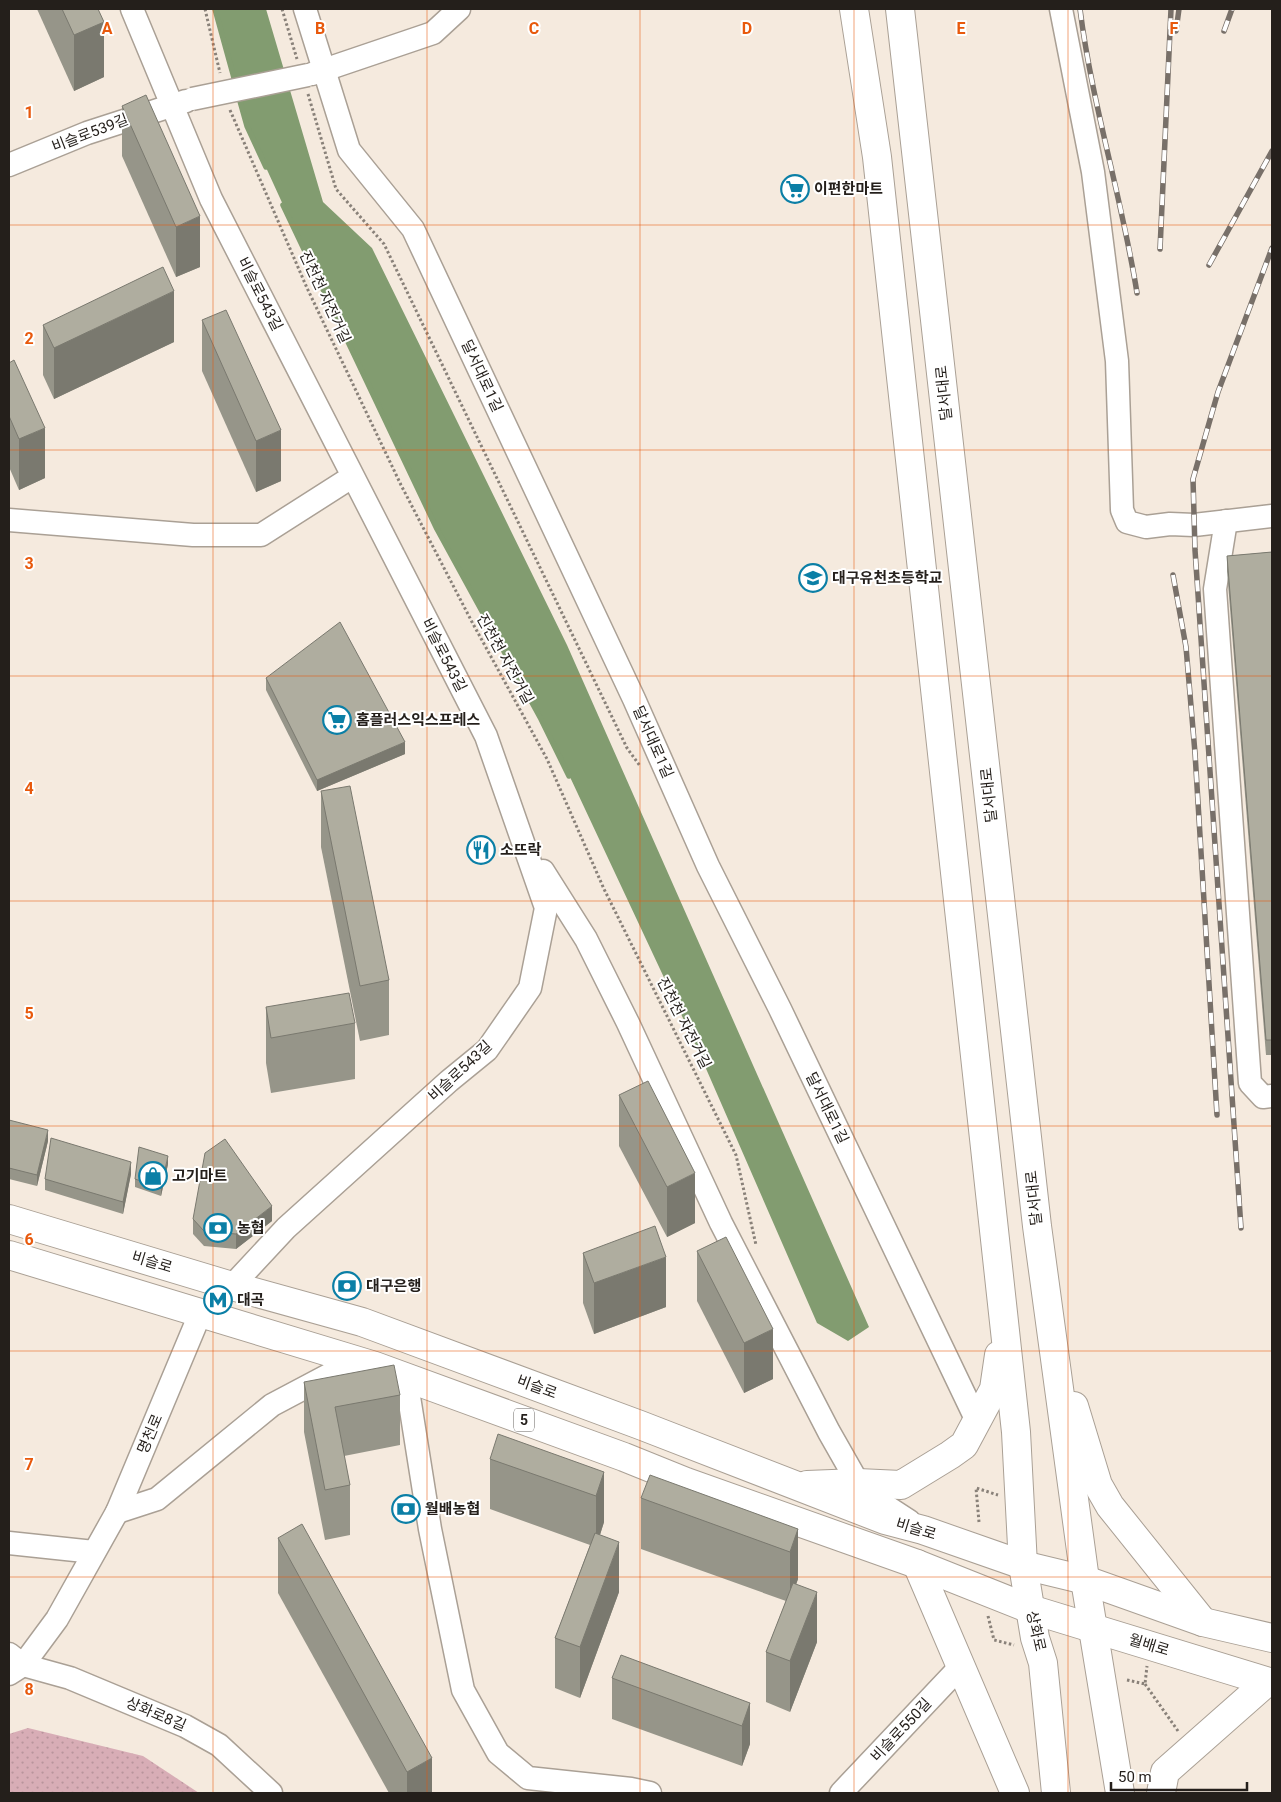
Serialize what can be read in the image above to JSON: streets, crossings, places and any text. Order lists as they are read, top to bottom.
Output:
{
  "streets": {
    "main road": [
      "달서대로",
      "비슬로",
      "5",
      "상화로",
      "월배로"
    ],
    "street": [
      "비슬로539길",
      "비슬로543길",
      "달서대로1길",
      "명천로",
      "상화로8길",
      "비슬로550길"
    ],
    "path": ["진천천 자전거길"]
  },
  "crossings": [
    ["비슬로539길", "비슬로543길"],
    ["비슬로539길", "달서대로1길"],
    ["비슬로543길", "비슬로"],
    ["달서대로", "비슬로"],
    ["비슬로", "명천로"],
    ["비슬로", "상화로"],
    ["비슬로", "월배로"],
    ["명천로", "상화로8길"],
    ["상화로", "월배로"]
  ],
  "places": {
    "supermarket": ["이편한마트", "홈플러스익스프레스"],
    "school or university": ["대구유천초등학교"],
    "restaurant": ["소뜨락"],
    "shop": ["고기마트"],
    "bank": ["농협", "대구은행", "월배농협"],
    "metro station": ["대곡"]
  },
  "scale_bar": "50 m",
  "grid": {
    "columns": [
      "A",
      "B",
      "C",
      "D",
      "E",
      "F"
    ],
    "rows": [
      "1",
      "2",
      "3",
      "4",
      "5",
      "6",
      "7",
      "8"
    ]
  }
}
